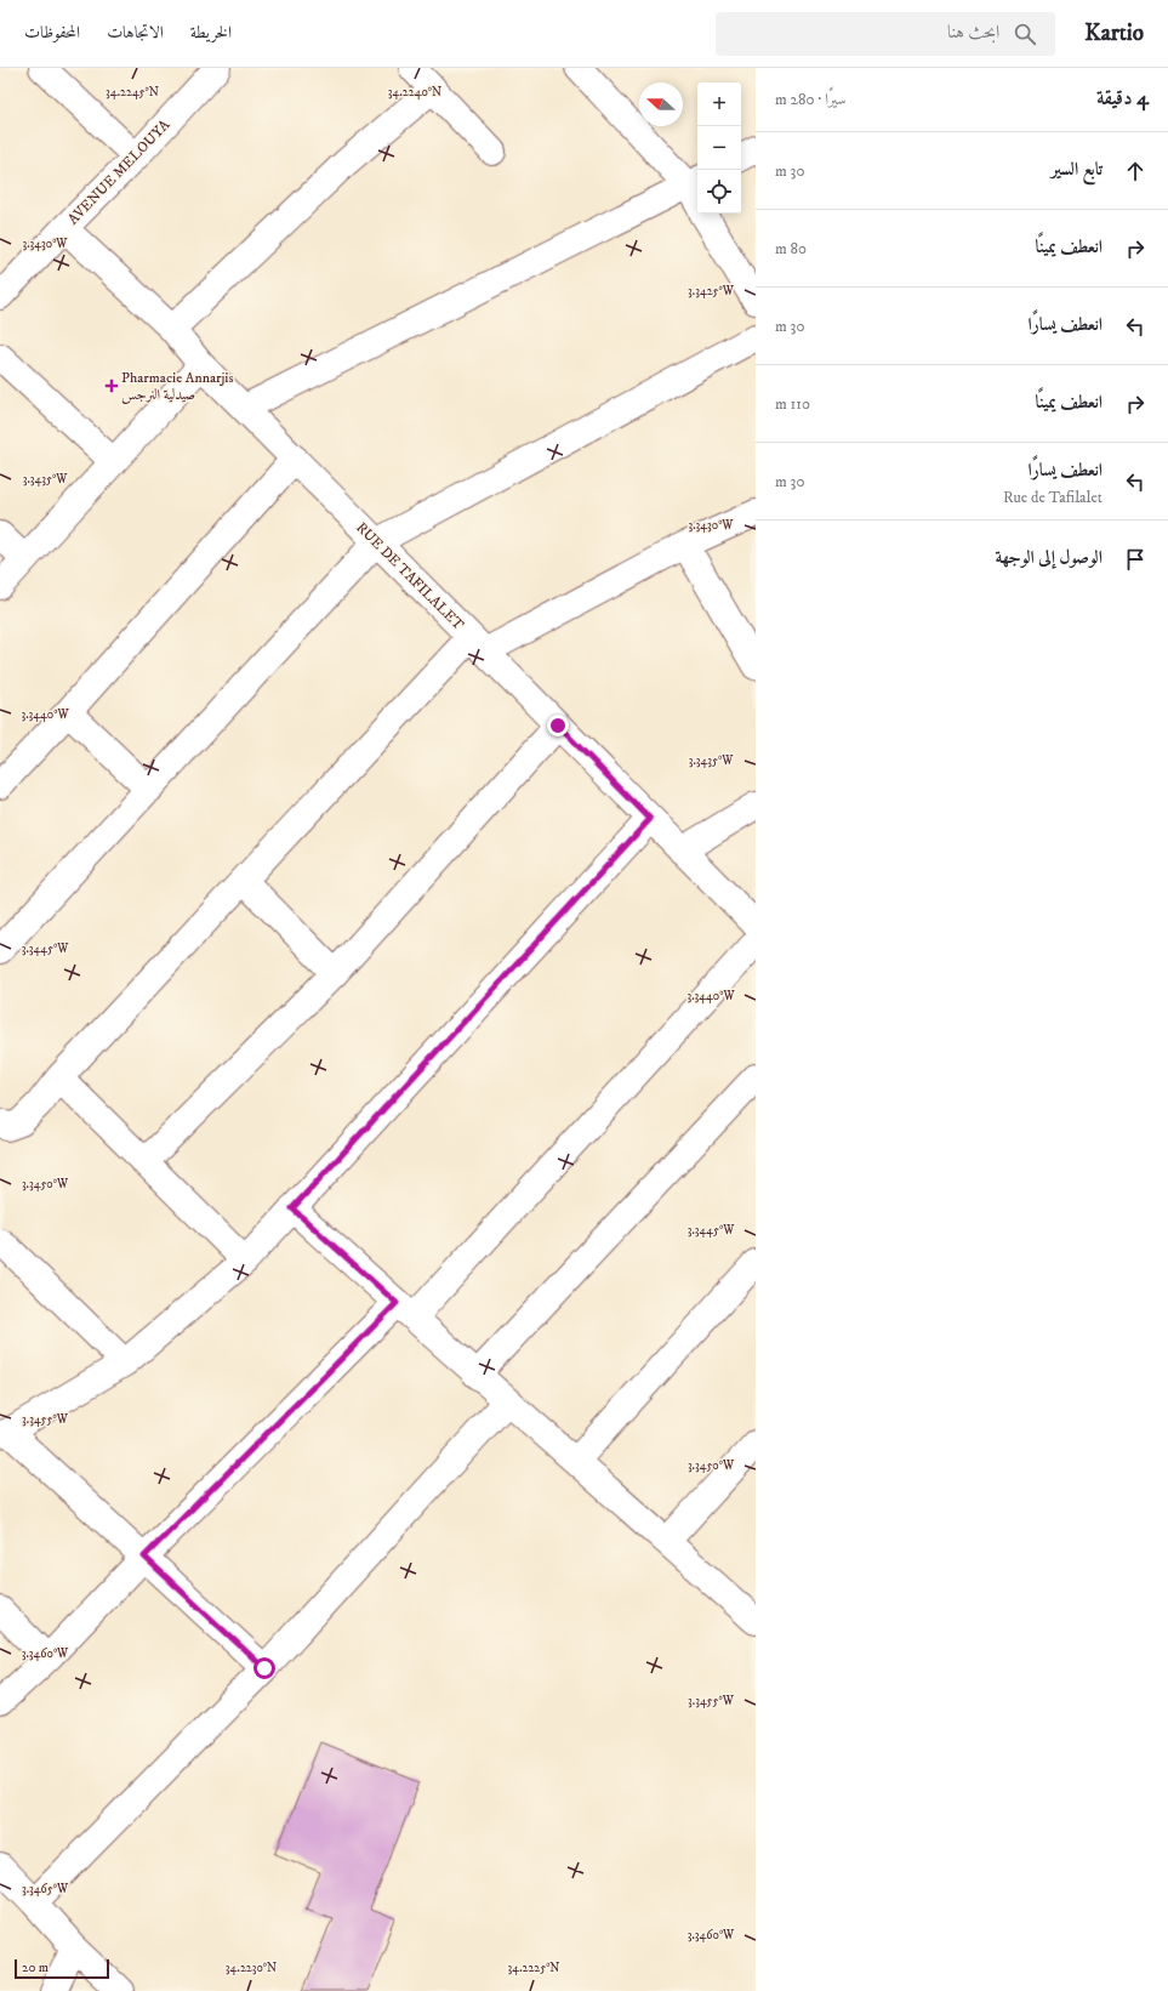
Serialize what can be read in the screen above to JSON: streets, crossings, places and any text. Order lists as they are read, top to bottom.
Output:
{
  "streets": {
    "street": ["AVENUE MELOUYA", "RUE DE TAFILALET"]
  },
  "crossings": [
    ["AVENUE MELOUYA", "RUE DE TAFILALET"]
  ],
  "places": {
    "health": ["Pharmacie Annarjis صيدلية النرجس"]
  },
  "scale_bar": "20 m",
  "north": "left",
  "page": {
    "header": "Kartio",
    "search": "ابحث هنا",
    "nav": ["الخريطة", "الاتجاهات", "المحفوظات"],
    "heading": ["4 دقيقة", "سيرًا · 280 m"],
    "map_buttons": ["+", "−"],
    "list": [
      ["تابع السير", "30 m"],
      ["انعطف يمينًا", "80 m"],
      ["انعطف يسارًا", "30 m"],
      ["انعطف يمينًا", "110 m"],
      ["انعطف يسارًا", "Rue de Tafilalet", "30 m"],
      "الوصول إلى الوجهة"
    ],
    "scale": "20 m"
  },
  "coordinates": [
    "34.2245°N",
    "34.2240°N",
    "3.3430°W",
    "3.3425°W",
    "3.3435°W",
    "3.3440°W",
    "3.3445°W",
    "3.3450°W",
    "3.3455°W",
    "3.3460°W",
    "3.3465°W",
    "34.2230°N",
    "34.2225°N"
  ]
}
